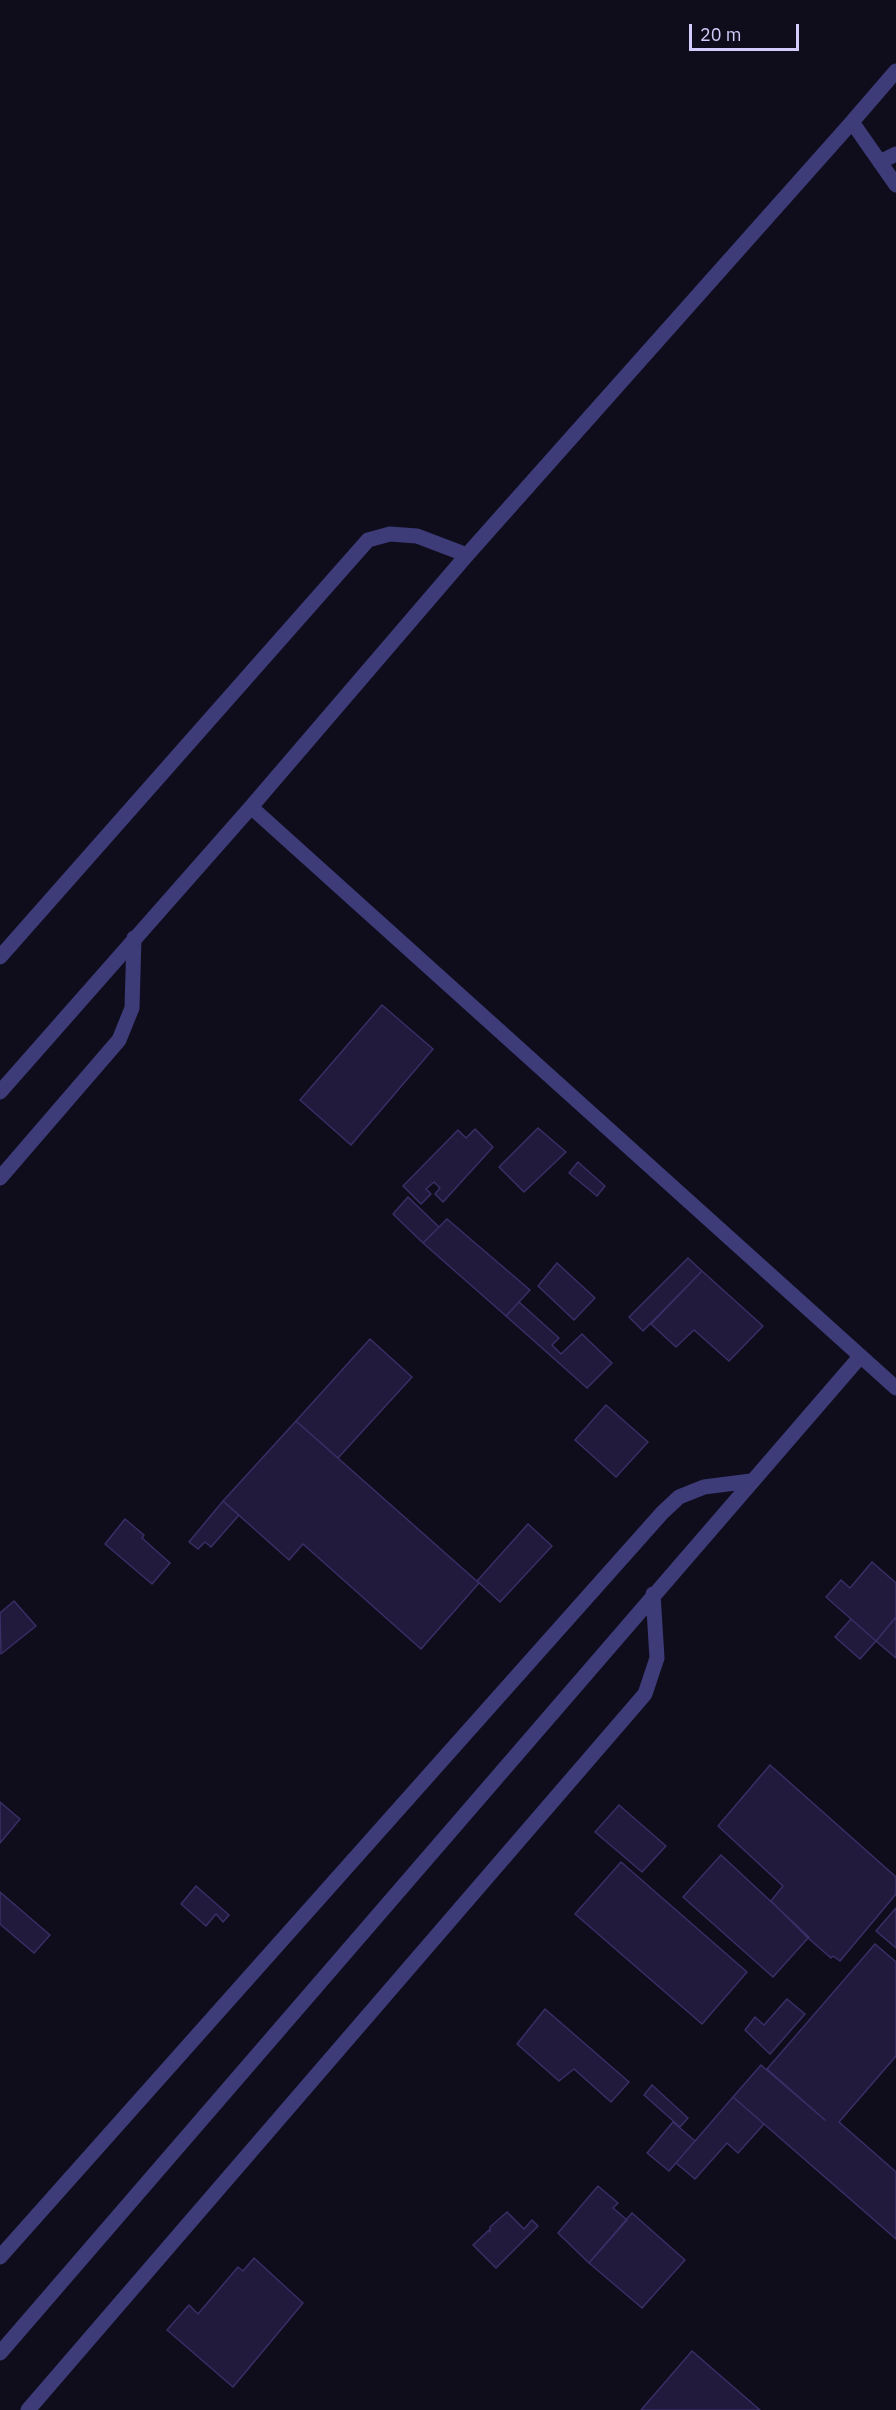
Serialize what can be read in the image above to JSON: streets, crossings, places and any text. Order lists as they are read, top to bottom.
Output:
{
  "scale_bar": "20 m"
}
